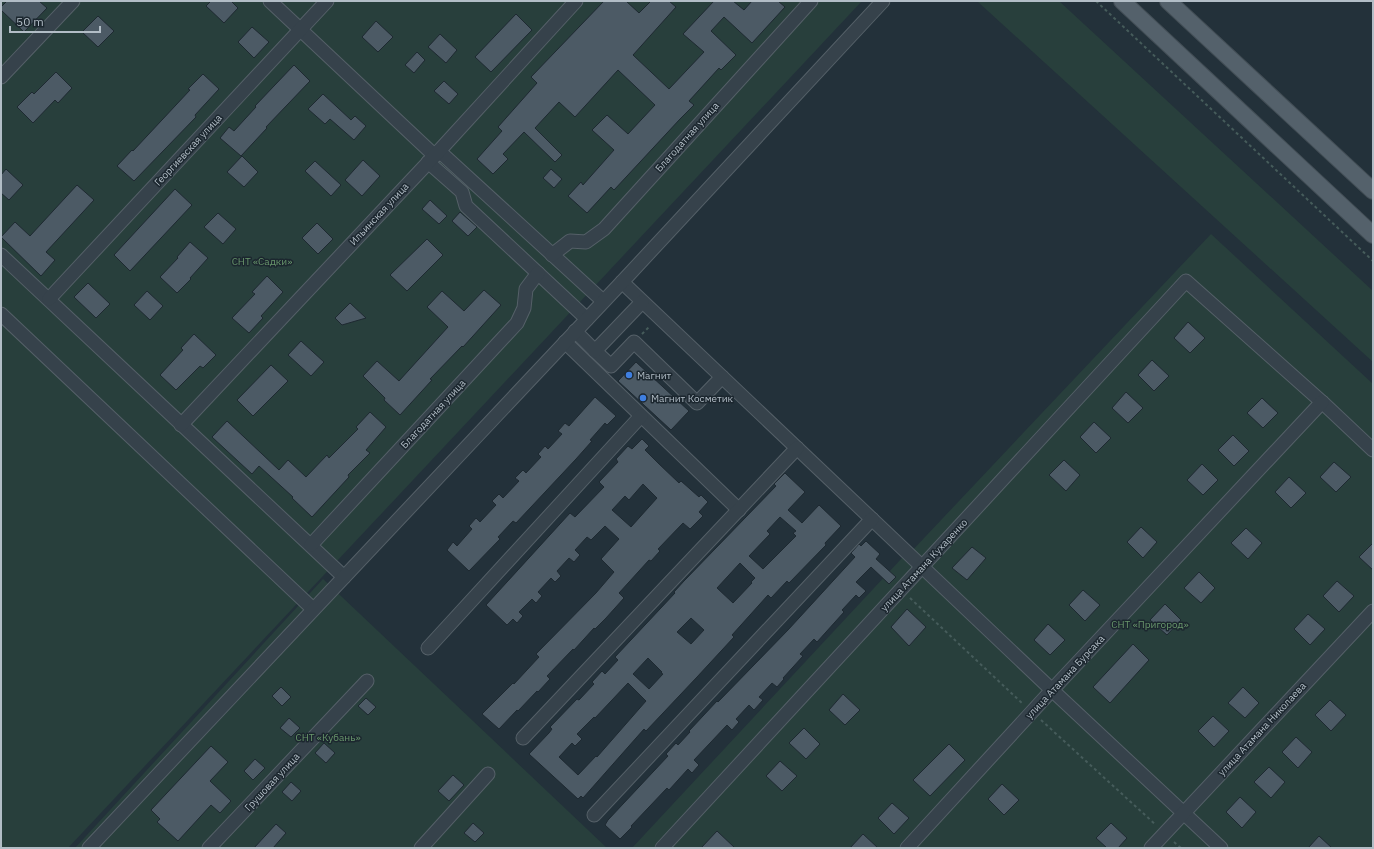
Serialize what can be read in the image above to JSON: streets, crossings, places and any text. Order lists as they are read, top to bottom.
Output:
{
  "streets": {
    "street": [
      "Благодатная улица",
      "Георгиевская улица",
      "Ильинская улица",
      "улица Атамана Кухаренко",
      "улица Атамана Бурсака",
      "улица Атамана Николаева",
      "Грушовая улица"
    ]
  },
  "crossings": [
    ["улица Атамана Кухаренко", "улица Атамана Бурсака"]
  ],
  "parks": ["СНТ «Садки»", "СНТ «Пригород»", "СНТ «Кубань»"],
  "places": ["Магнит", "Магнит Косметик"],
  "scale_bar": "50 m"
}
